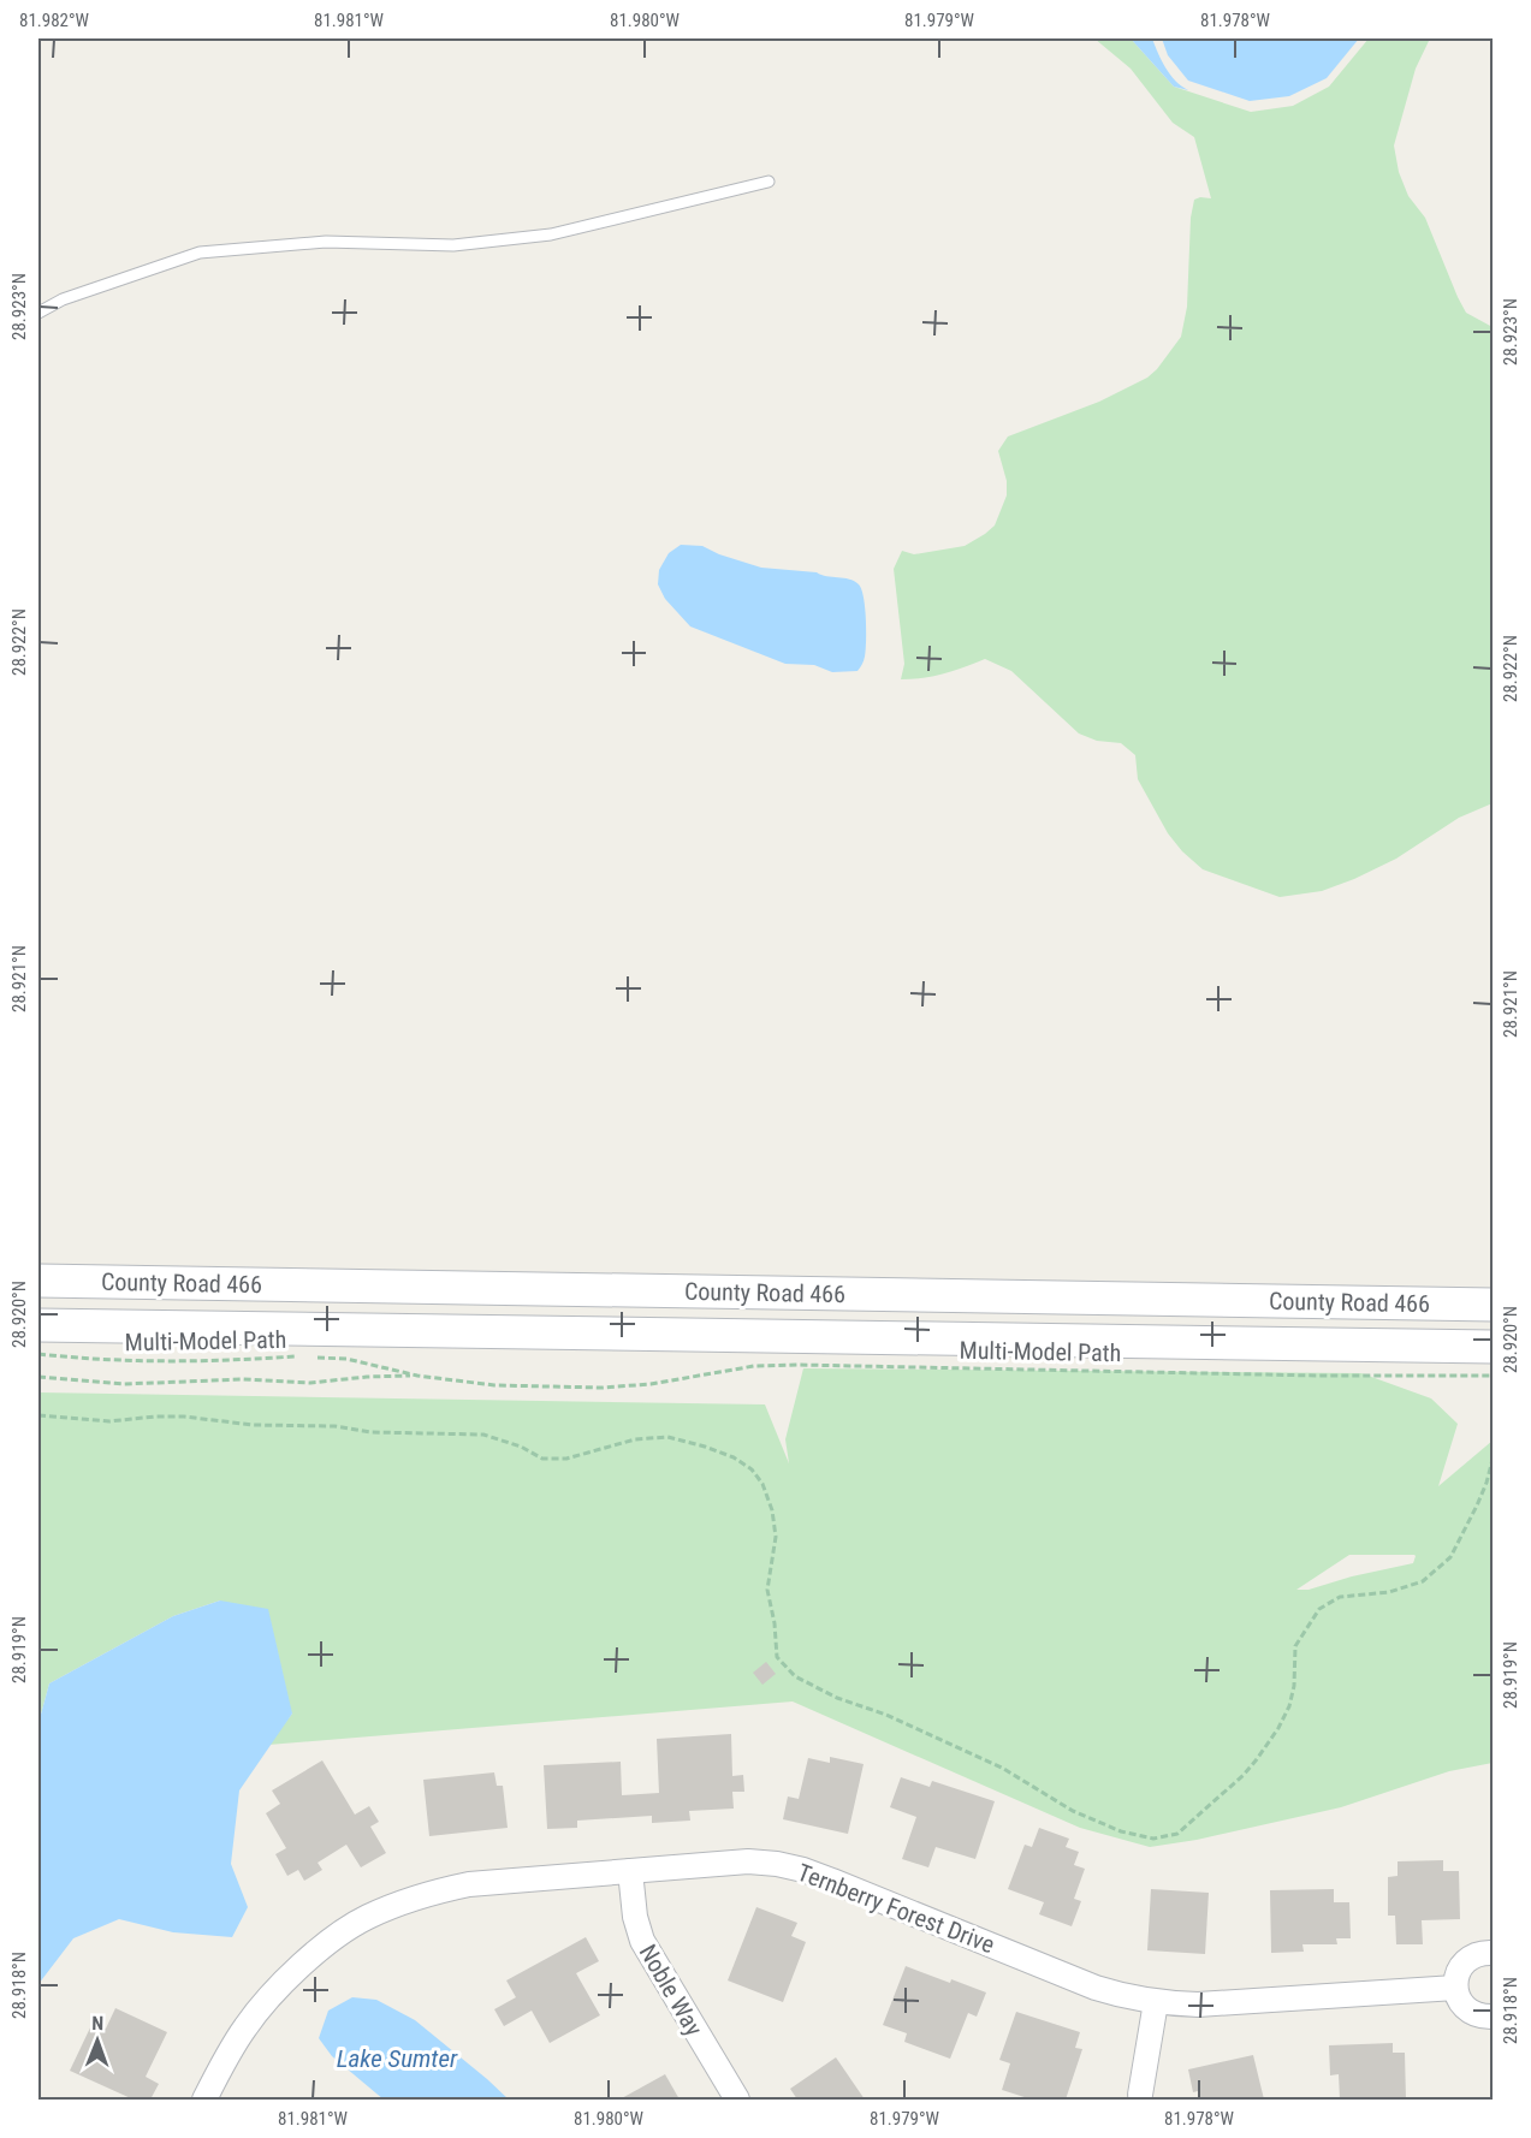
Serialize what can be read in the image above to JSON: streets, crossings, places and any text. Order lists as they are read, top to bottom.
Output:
{
  "streets": {
    "main road": ["County Road 466"],
    "street": ["Ternberry Forest Drive", "Noble Way"],
    "path": ["Multi-Model Path"]
  },
  "crossings": [
    ["Ternberry Forest Drive", "Noble Way"]
  ],
  "water": ["Lake Sumter"],
  "north": "top",
  "coordinates": [
    "81.982°W",
    "81.981°W",
    "81.980°W",
    "81.979°W",
    "81.978°W",
    "28.923°N",
    "28.922°N",
    "28.921°N",
    "28.920°N",
    "28.919°N",
    "28.918°N"
  ]
}
